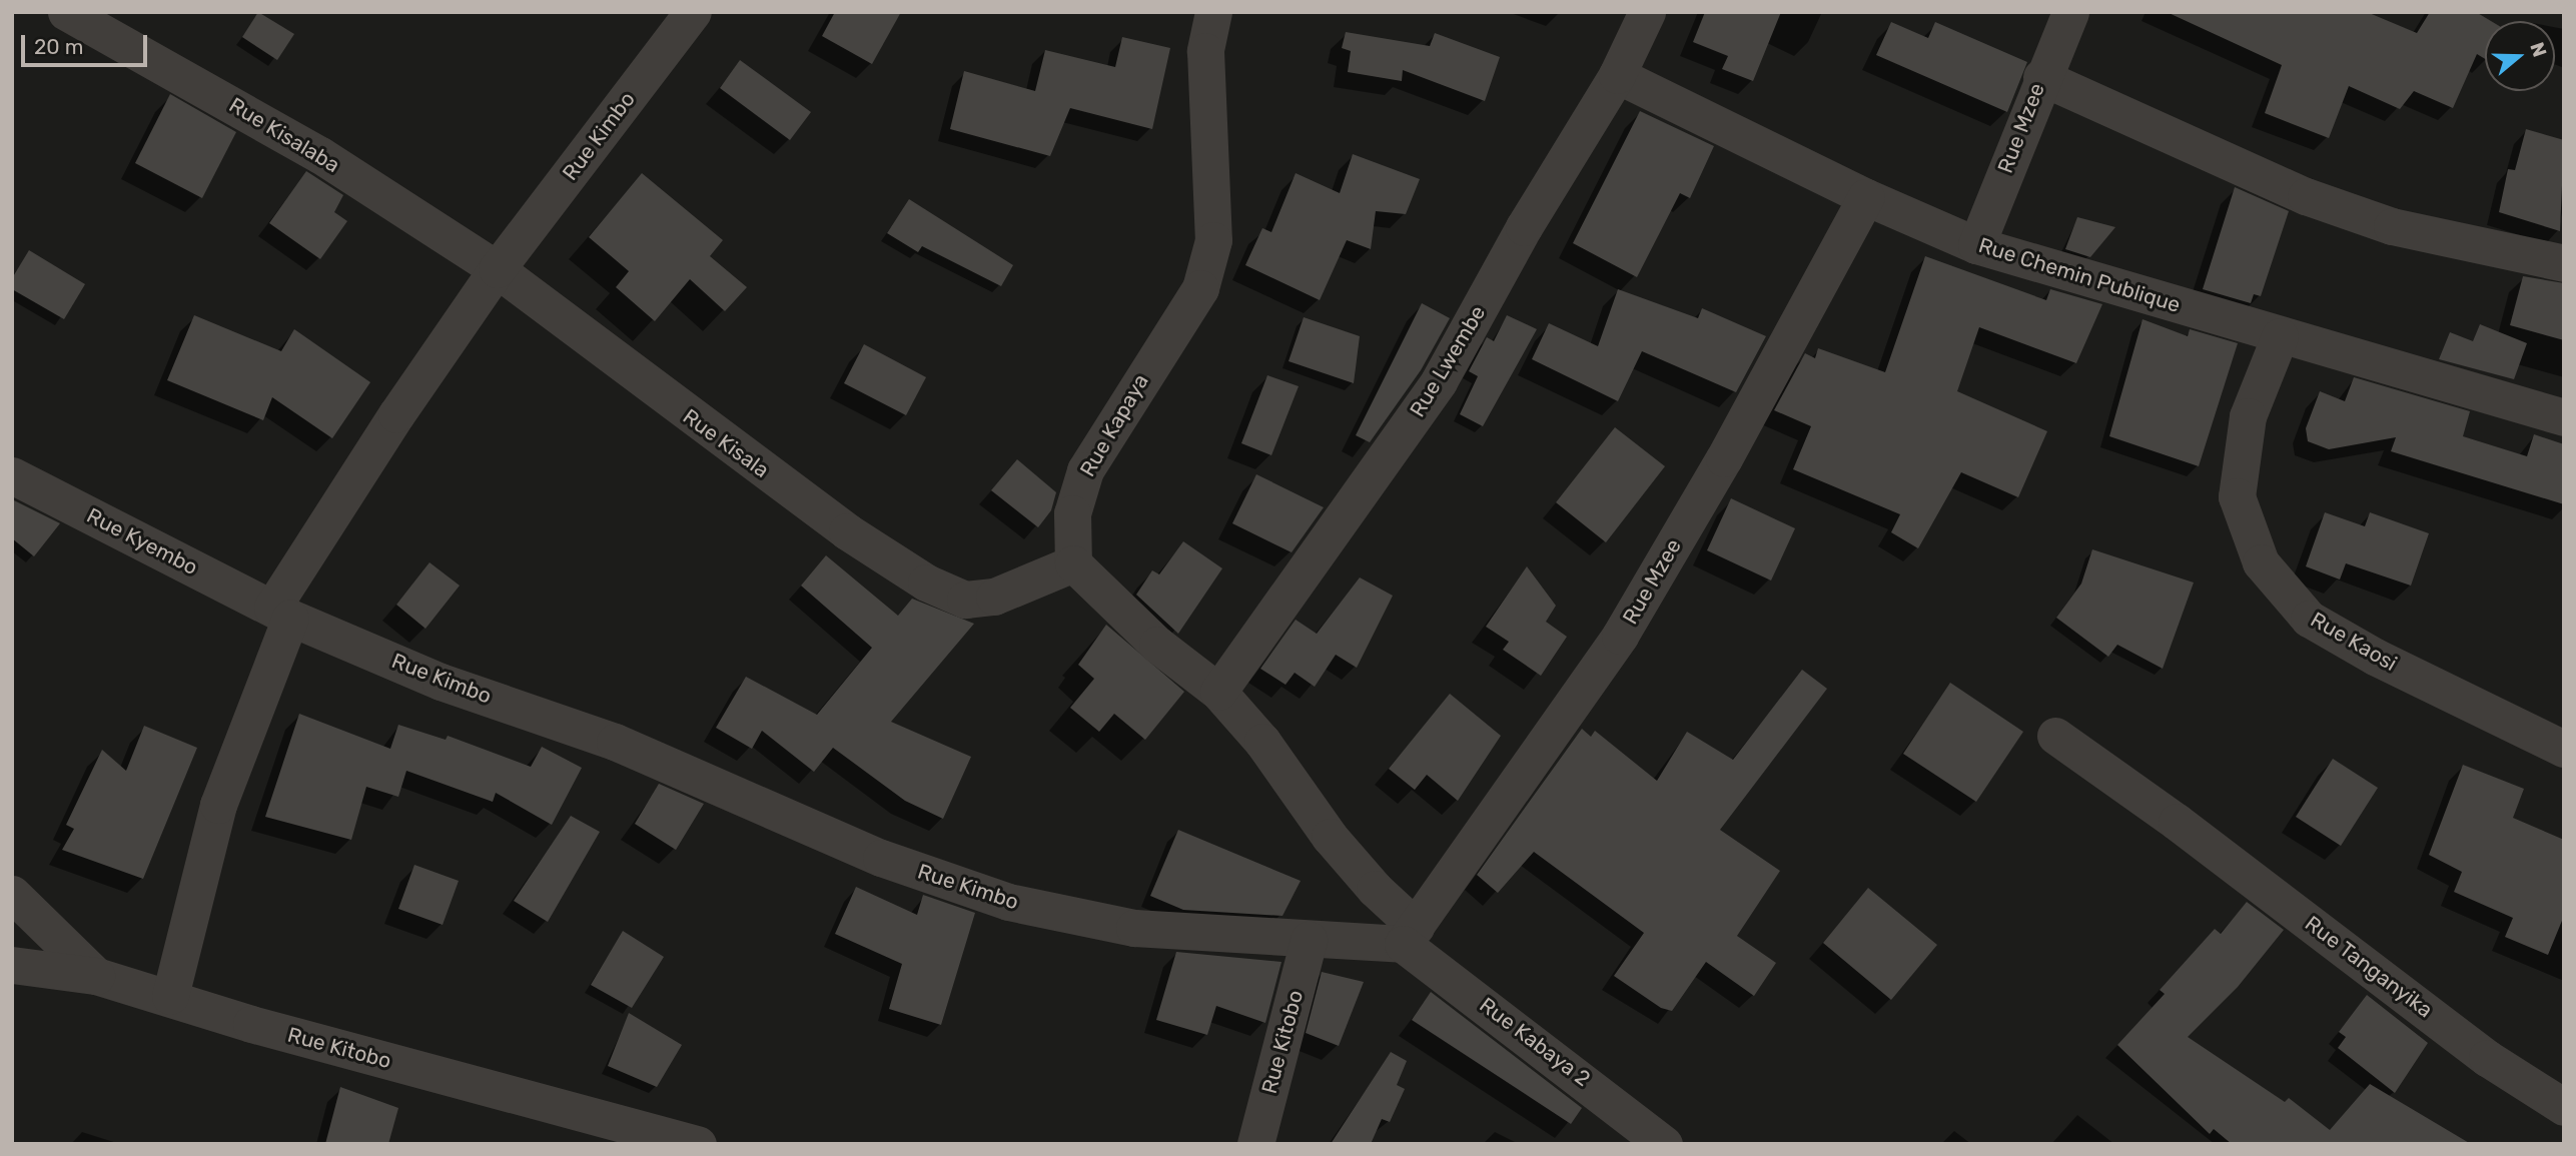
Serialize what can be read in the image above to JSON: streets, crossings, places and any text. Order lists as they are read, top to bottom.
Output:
{
  "streets": {
    "street": [
      "Rue Mzee",
      "Rue Kisalaba",
      "Rue Kimbo",
      "Rue Chemin Publique",
      "Rue Lwembe",
      "Rue Kapaya",
      "Rue Kisala",
      "Rue Kyembo",
      "Rue Kaosi",
      "Rue Tanganyika",
      "Rue Kitobo",
      "Rue Kabaya 2"
    ]
  },
  "crossings": [
    ["Rue Mzee", "Rue Kimbo"],
    ["Rue Mzee", "Rue Chemin Publique"],
    ["Rue Mzee", "Rue Kabaya 2"],
    ["Rue Kisalaba", "Rue Kimbo"],
    ["Rue Kisalaba", "Rue Kisala"],
    ["Rue Kimbo", "Rue Kisala"],
    ["Rue Kimbo", "Rue Kyembo"],
    ["Rue Kimbo", "Rue Kitobo"],
    ["Rue Kimbo", "Rue Kabaya 2"],
    ["Rue Chemin Publique", "Rue Lwembe"],
    ["Rue Chemin Publique", "Rue Kaosi"],
    ["Rue Kapaya", "Rue Kisala"]
  ],
  "scale_bar": "20 m",
  "north": "right"
}
